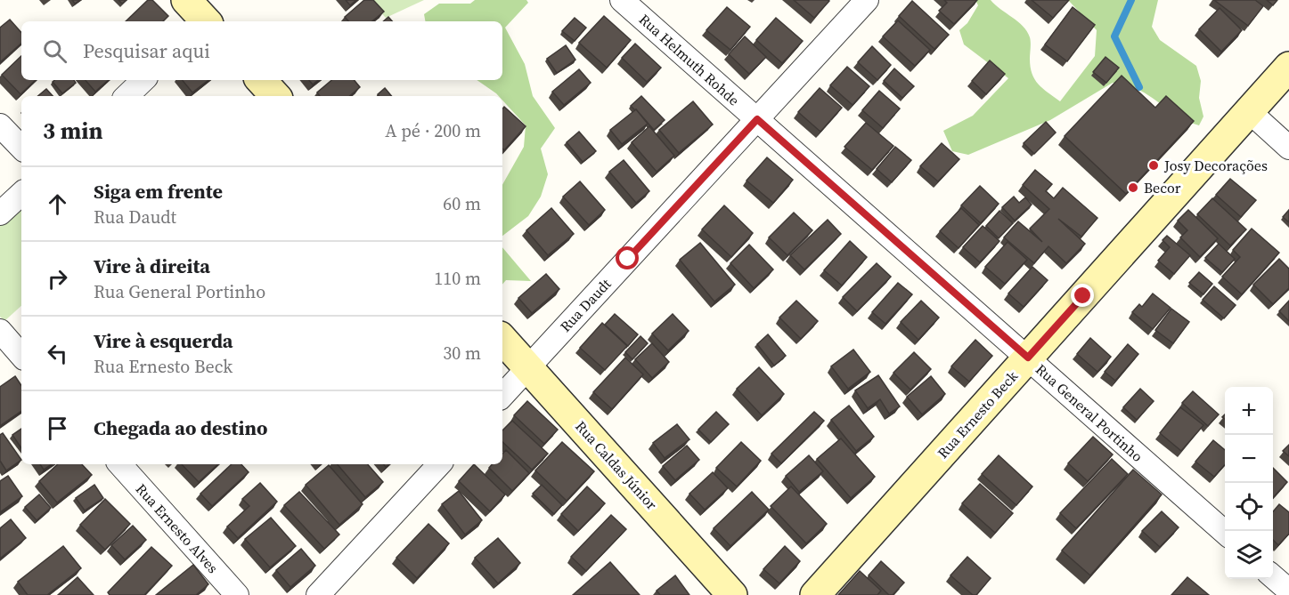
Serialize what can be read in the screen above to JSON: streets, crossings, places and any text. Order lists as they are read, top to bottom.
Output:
{
  "streets": {
    "street": [
      "Rua Helmuth Rohde",
      "Rua Daudt",
      "Rua General Portinho",
      "Rua Ernesto Beck",
      "Rua Caldas Júnior",
      "Rua Ernesto Alves"
    ]
  },
  "crossings": [
    ["Rua Helmuth Rohde", "Rua Daudt"],
    ["Rua Helmuth Rohde", "Rua General Portinho"],
    ["Rua Daudt", "Rua General Portinho"],
    ["Rua Daudt", "Rua Caldas Júnior"],
    ["Rua General Portinho", "Rua Ernesto Beck"]
  ],
  "places": ["Josy Decorações", "Becor"],
  "page": {
    "search": "Pesquisar aqui",
    "heading": ["3 min", "A pé · 200 m"],
    "list": [
      ["Siga em frente", "Rua Daudt", "60 m"],
      ["Vire à direita", "Rua General Portinho", "110 m"],
      ["Vire à esquerda", "Rua Ernesto Beck", "30 m"],
      "Chegada ao destino"
    ],
    "map_buttons": ["+", "−"]
  }
}
